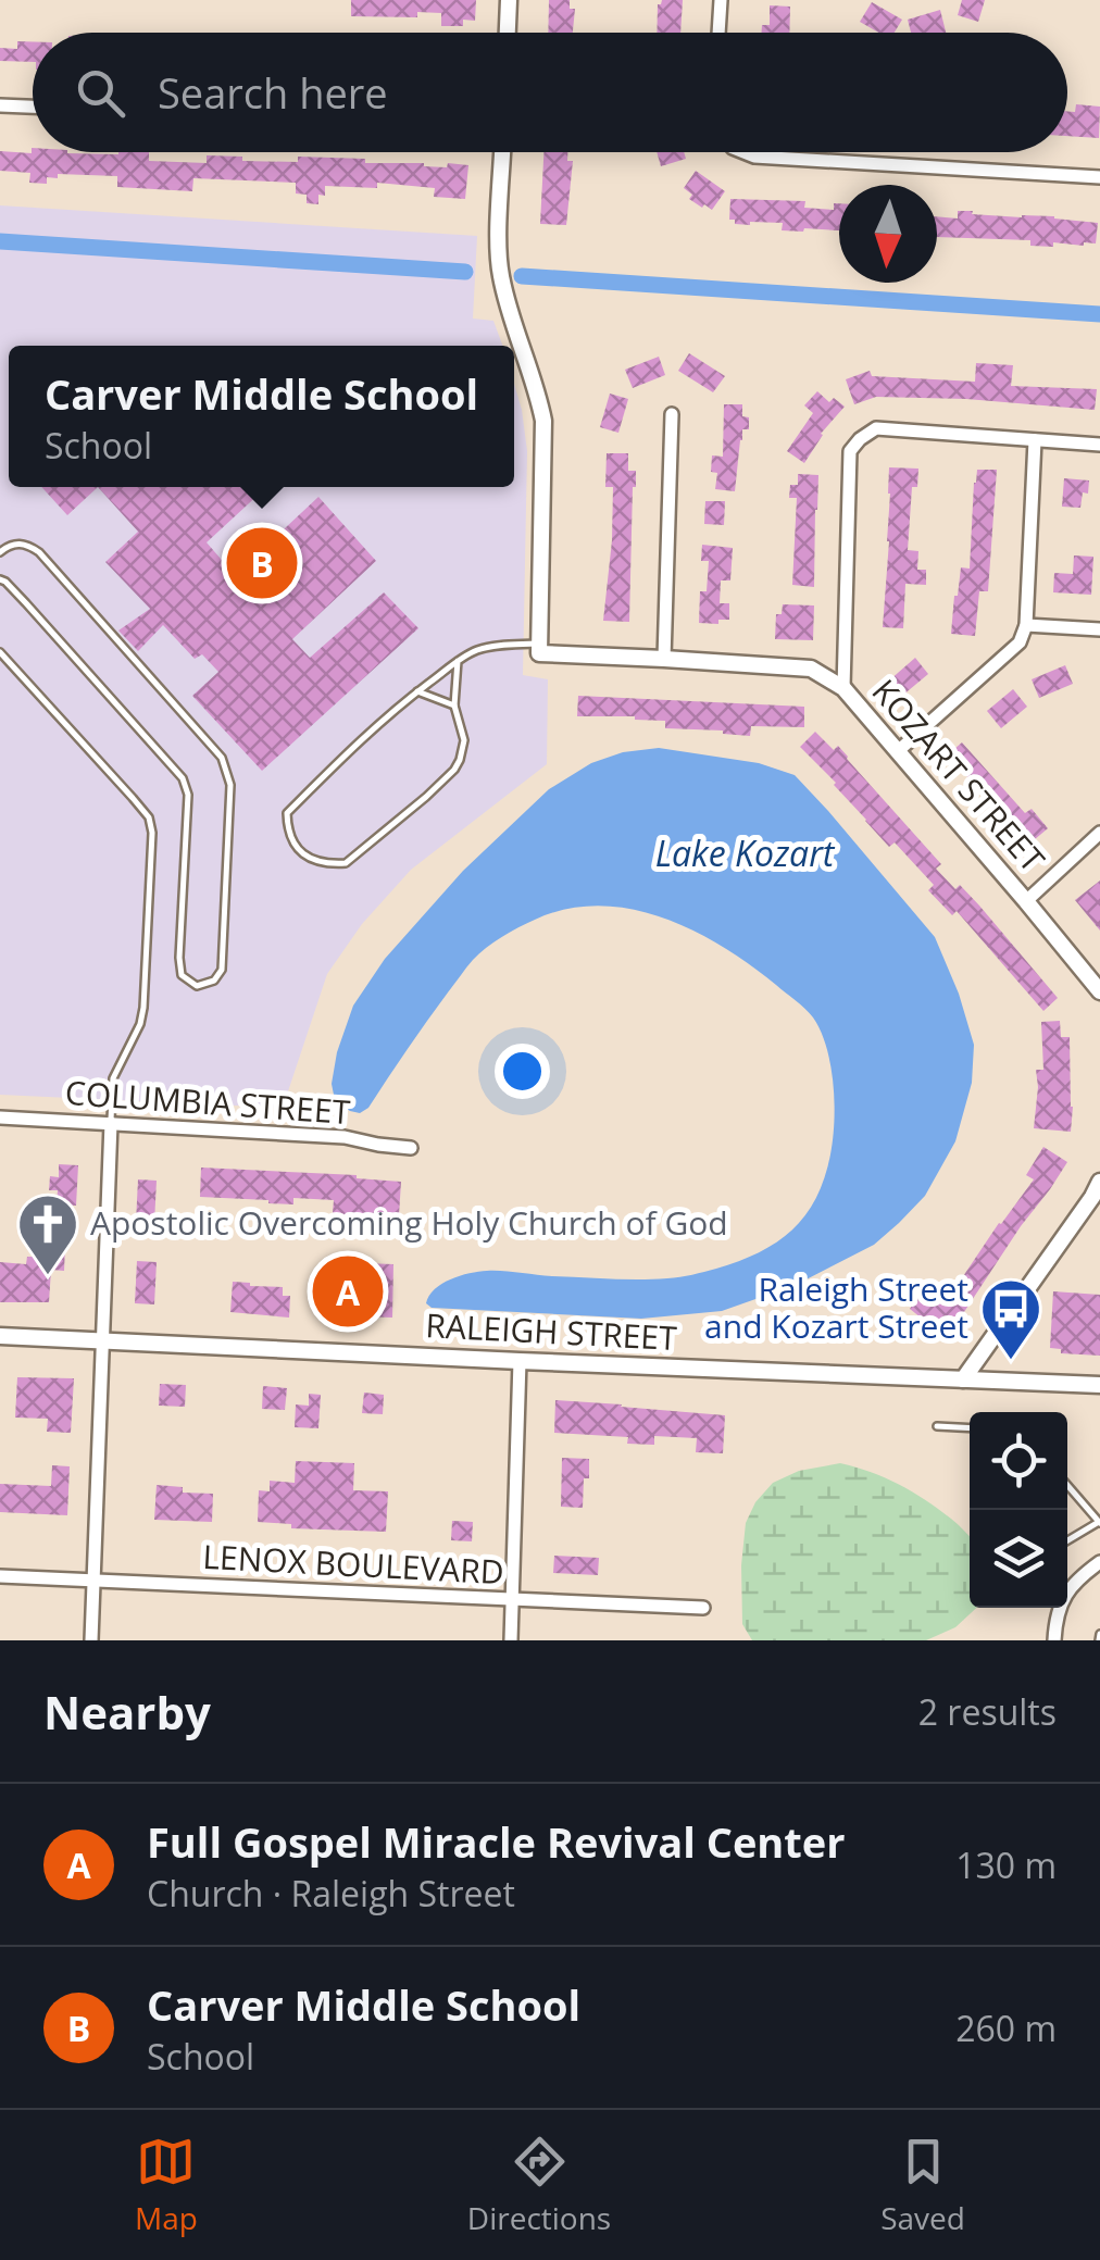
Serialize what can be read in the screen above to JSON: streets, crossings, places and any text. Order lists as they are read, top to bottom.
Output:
{
  "streets": {
    "street": [
      "KOZART STREET",
      "COLUMBIA STREET",
      "RALEIGH STREET",
      "LENOX BOULEVARD"
    ]
  },
  "water": ["Lake Kozart"],
  "places": {
    "church": ["Apostolic Overcoming Holy Church of God"],
    "bus stop": ["Raleigh Street and Kozart Street"]
  },
  "north": "bottom",
  "page": {
    "search": "Search here",
    "popup": ["Carver Middle School", "School"],
    "pins": ["B", "A"],
    "heading": ["Nearby", "2 results"],
    "list": [
      {
        "mark": "A",
        "name": "Full Gospel Miracle Revival Center",
        "note": "Church · Raleigh Street",
        "value": "130 m"
      },
      {
        "mark": "B",
        "name": "Carver Middle School",
        "note": "School",
        "value": "260 m"
      }
    ],
    "nav": ["Map", "Directions", "Saved"]
  }
}
